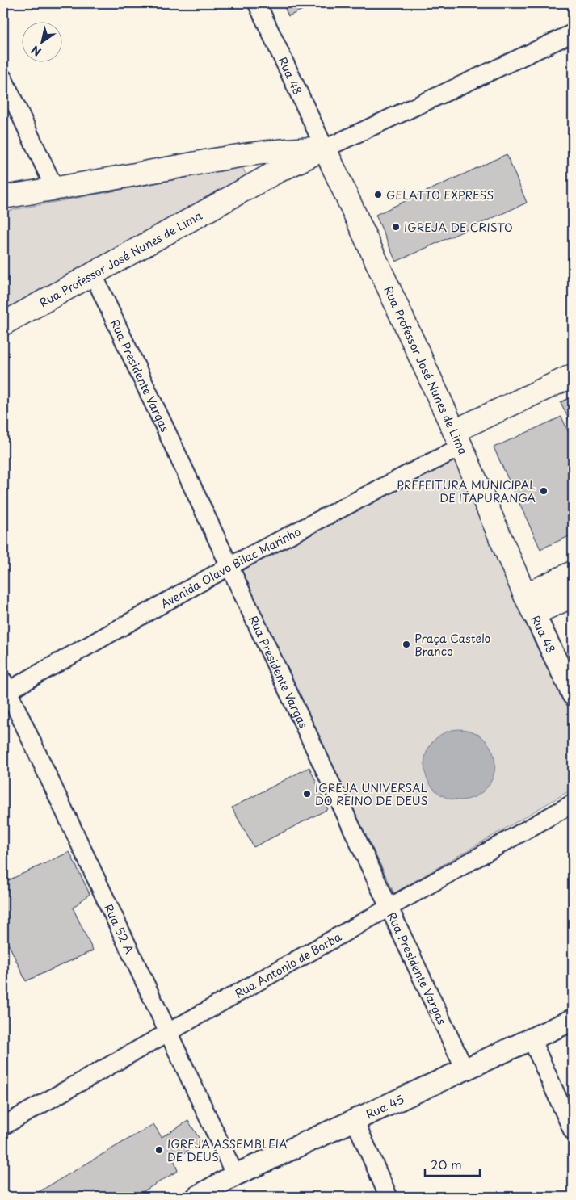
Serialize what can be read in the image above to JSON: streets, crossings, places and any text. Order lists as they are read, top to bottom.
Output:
{
  "streets": {
    "main road": ["Rua Professor José Nunes de Lima"],
    "street": [
      "Rua 48",
      "Rua Presidente Vargas",
      "Avenida Olavo Bilac Marinho",
      "Rua 52 A",
      "Rua Antonio de Borba",
      "Rua 45"
    ]
  },
  "crossings": [
    ["Rua 48", "Rua Professor José Nunes de Lima"],
    ["Rua Professor José Nunes de Lima", "Rua Presidente Vargas"],
    ["Rua Professor José Nunes de Lima", "Avenida Olavo Bilac Marinho"],
    ["Rua Presidente Vargas", "Avenida Olavo Bilac Marinho"],
    ["Rua Presidente Vargas", "Rua Antonio de Borba"],
    ["Rua Presidente Vargas", "Rua 45"],
    ["Avenida Olavo Bilac Marinho", "Rua 52 A"],
    ["Rua 52 A", "Rua Antonio de Borba"],
    ["Rua 52 A", "Rua 45"]
  ],
  "places": [
    "GELATTO EXPRESS",
    "IGREJA DE CRISTO",
    "PREFEITURA MUNICIPAL DE ITAPURANGA",
    "Praça Castelo Branco",
    "IGREJA UNIVERSAL DO REINO DE DEUS",
    "IGREJA ASSEMBLEIA DE DEUS"
  ],
  "scale_bar": "20 m",
  "north": "bottom left"
}
